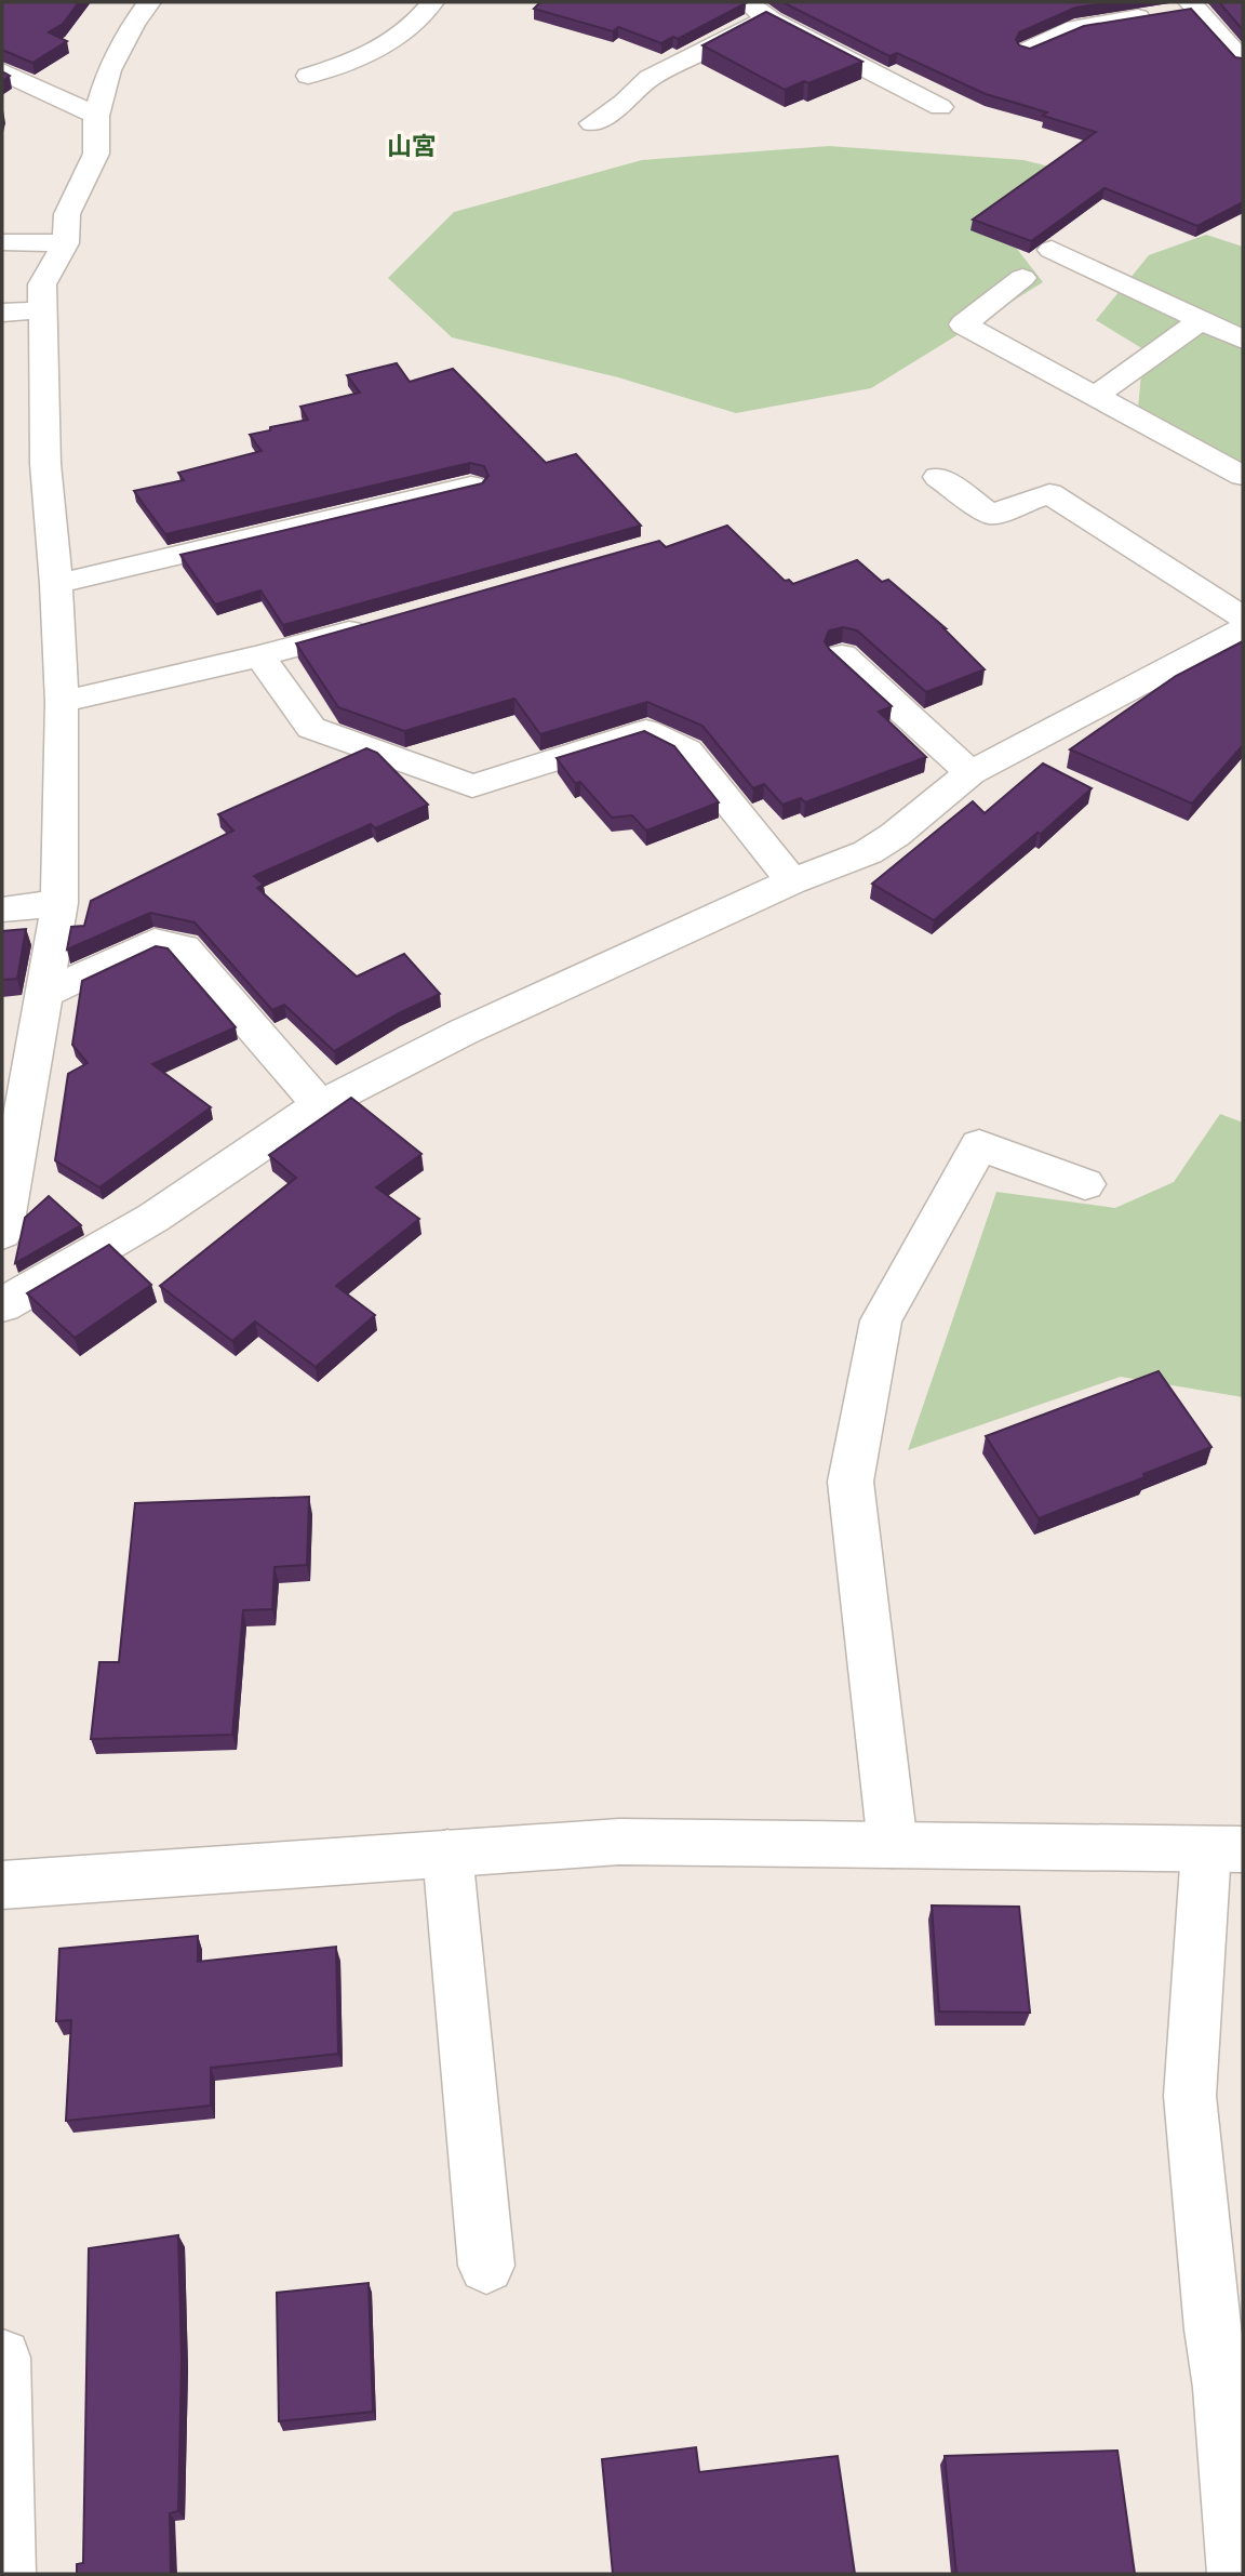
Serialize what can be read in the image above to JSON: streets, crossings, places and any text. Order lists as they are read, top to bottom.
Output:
{
  "districts": ["山宮"]
}
